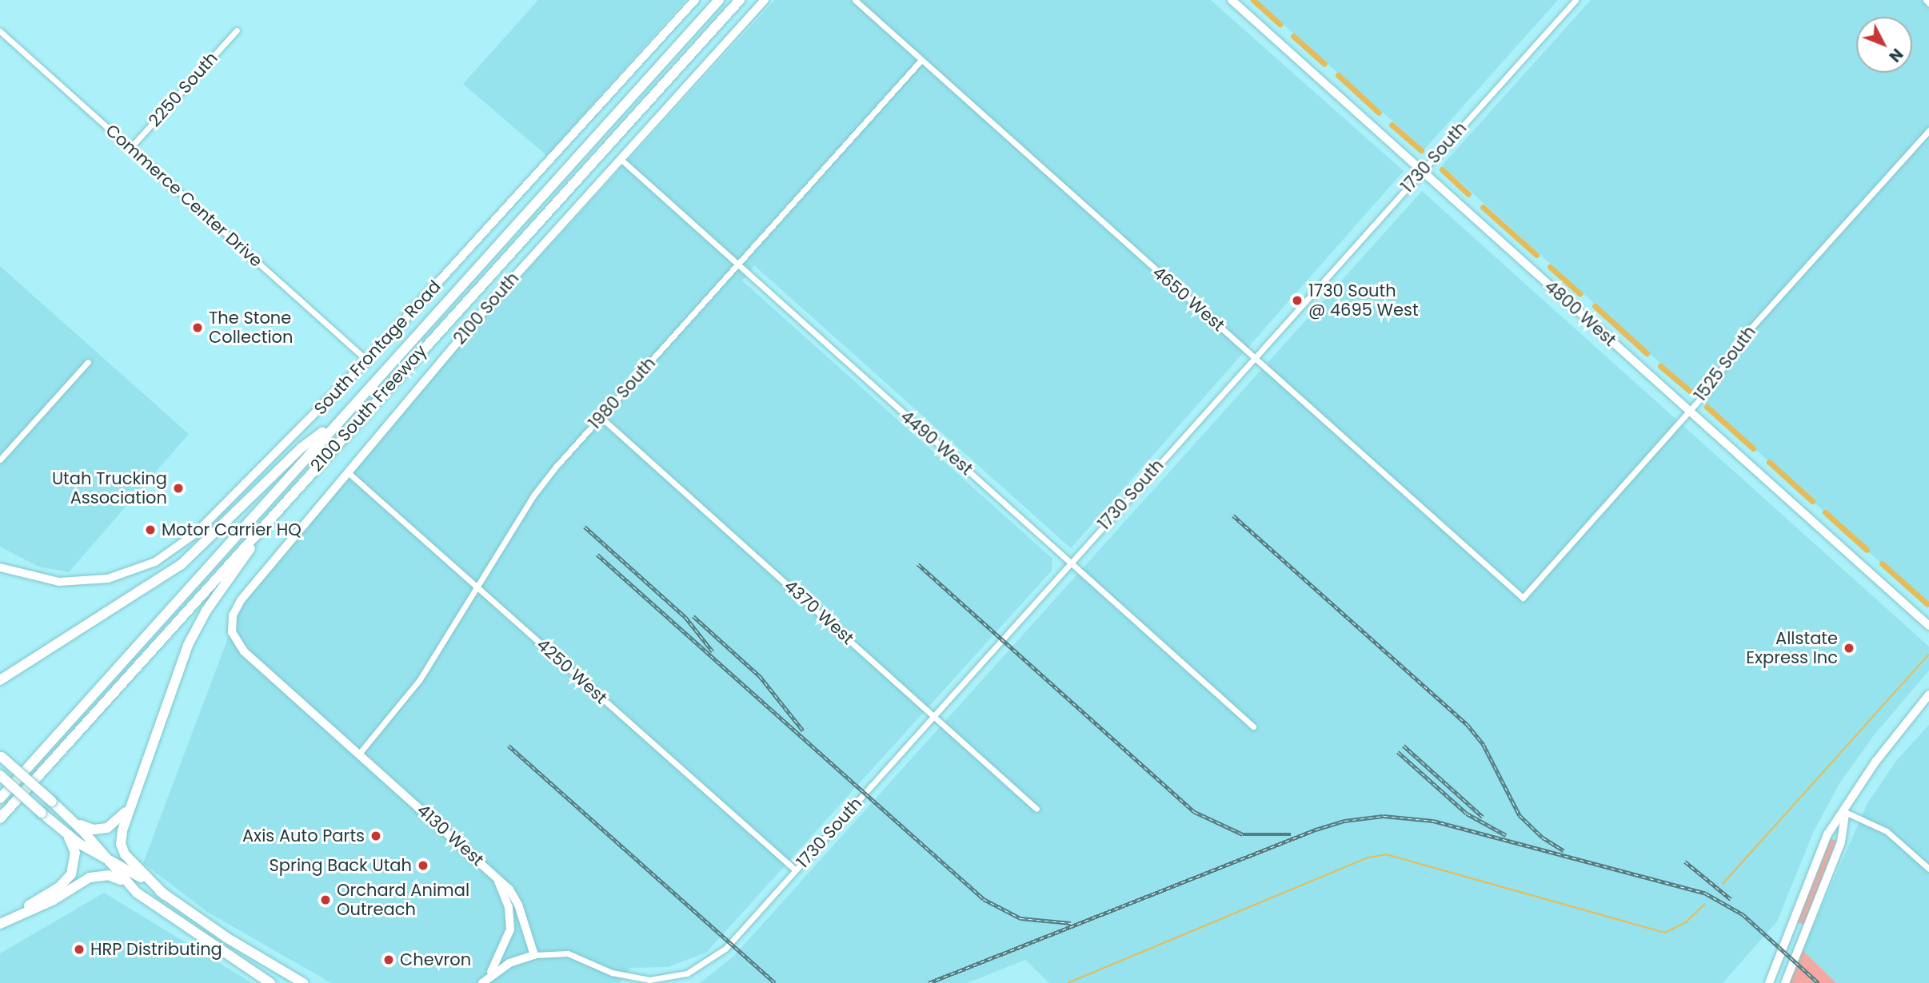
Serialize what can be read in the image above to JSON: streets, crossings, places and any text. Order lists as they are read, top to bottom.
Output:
{
  "streets": {
    "highway": ["2100 South Freeway"],
    "street": [
      "2250 South",
      "1730 South",
      "Commerce Center Drive",
      "4650 West",
      "2100 South",
      "4800 West",
      "South Frontage Road",
      "1525 South",
      "1980 South",
      "4490 West",
      "4370 West",
      "4250 West",
      "4130 West"
    ]
  },
  "crossings": [
    ["2250 South", "Commerce Center Drive"],
    ["1730 South", "4650 West"],
    ["1730 South", "4800 West"],
    ["1730 South", "4490 West"],
    ["1730 South", "4370 West"],
    ["1730 South", "4250 West"],
    ["Commerce Center Drive", "South Frontage Road"],
    ["4650 West", "1525 South"],
    ["4650 West", "1980 South"],
    ["2100 South", "4490 West"],
    ["2100 South", "4250 West"],
    ["2100 South", "4130 West"],
    ["4800 West", "1525 South"],
    ["1980 South", "4490 West"],
    ["1980 South", "4370 West"],
    ["1980 South", "4250 West"],
    ["1980 South", "4130 West"]
  ],
  "places": [
    "1730 South @ 4695 West",
    "The Stone Collection",
    "Utah Trucking Association",
    "Motor Carrier HQ",
    "Allstate Express Inc",
    "Axis Auto Parts",
    "Spring Back Utah",
    "Orchard Animal Outreach",
    "HRP Distributing",
    "Chevron"
  ],
  "north": "bottom right"
}
